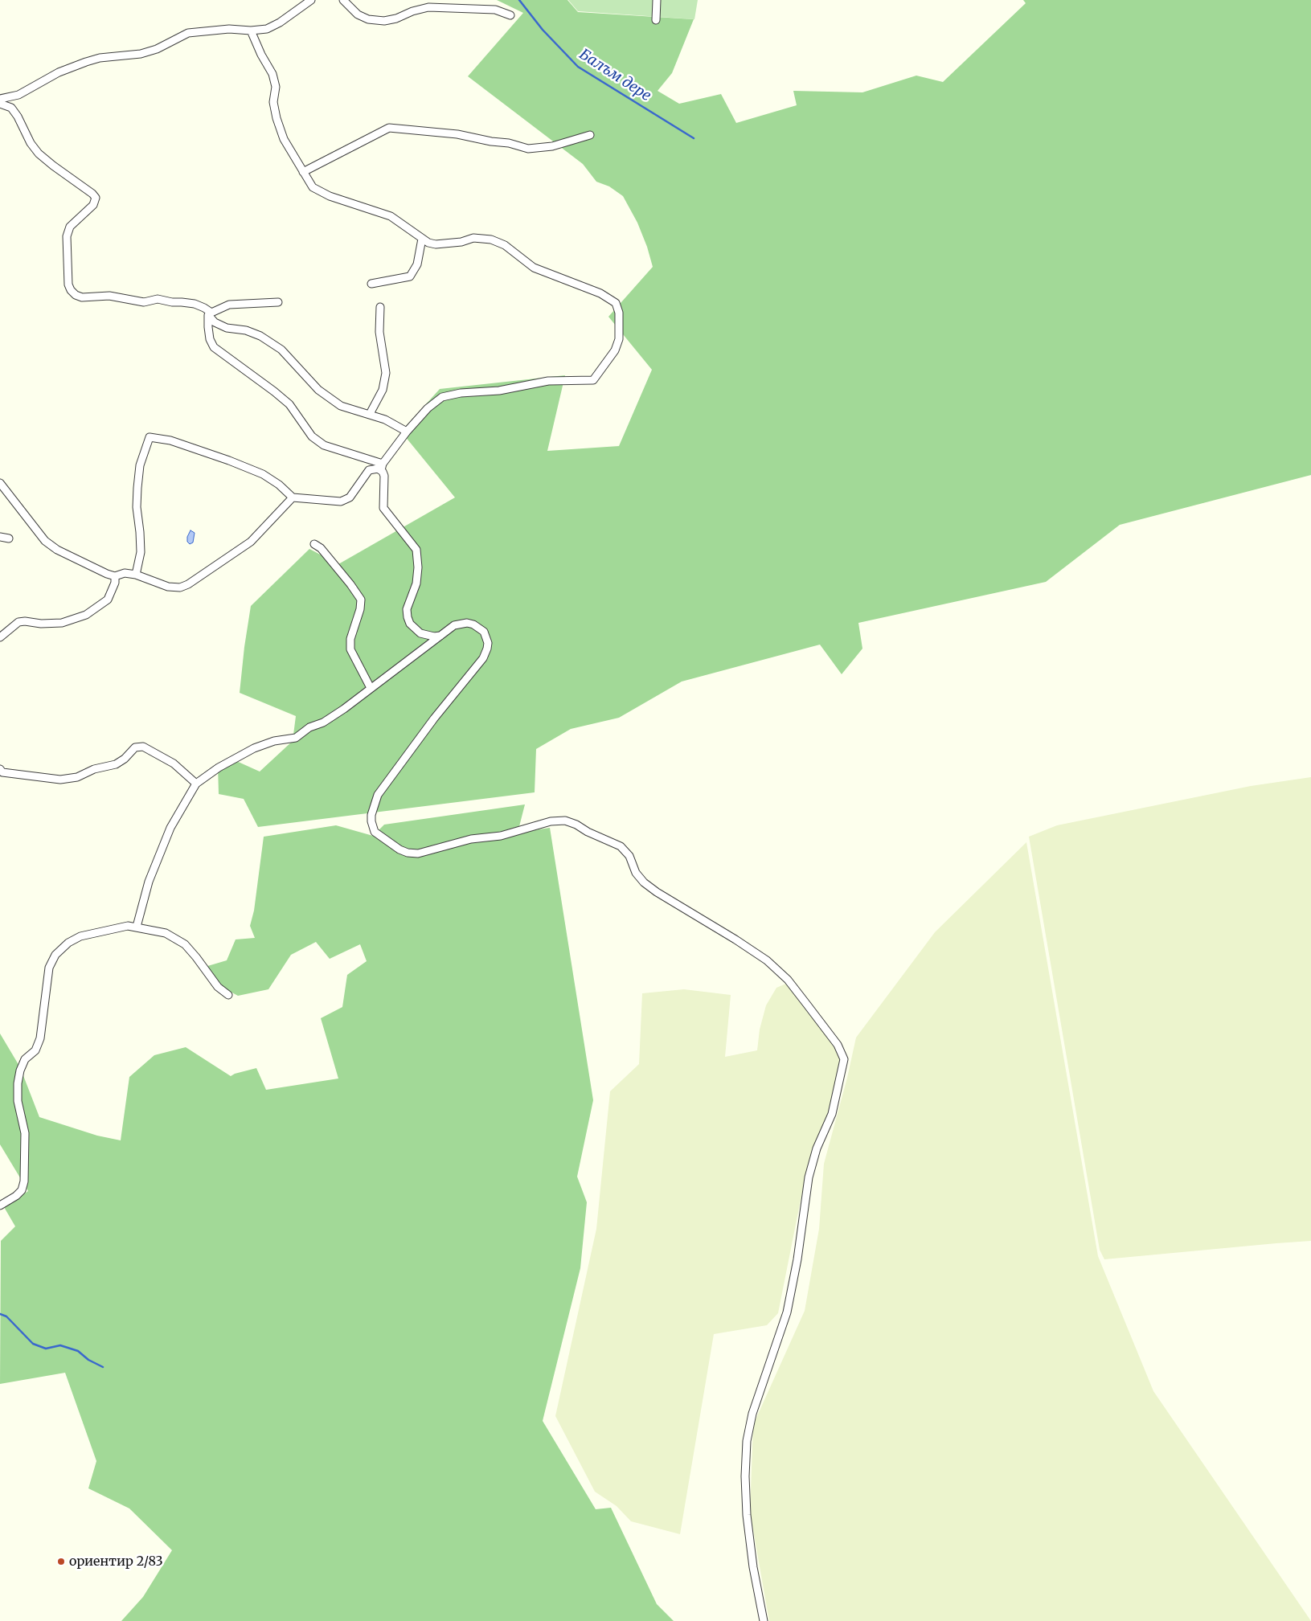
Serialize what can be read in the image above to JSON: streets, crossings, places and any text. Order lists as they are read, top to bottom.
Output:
{
  "water": ["Балъм дере"],
  "places": ["ориентир 2/83"]
}
